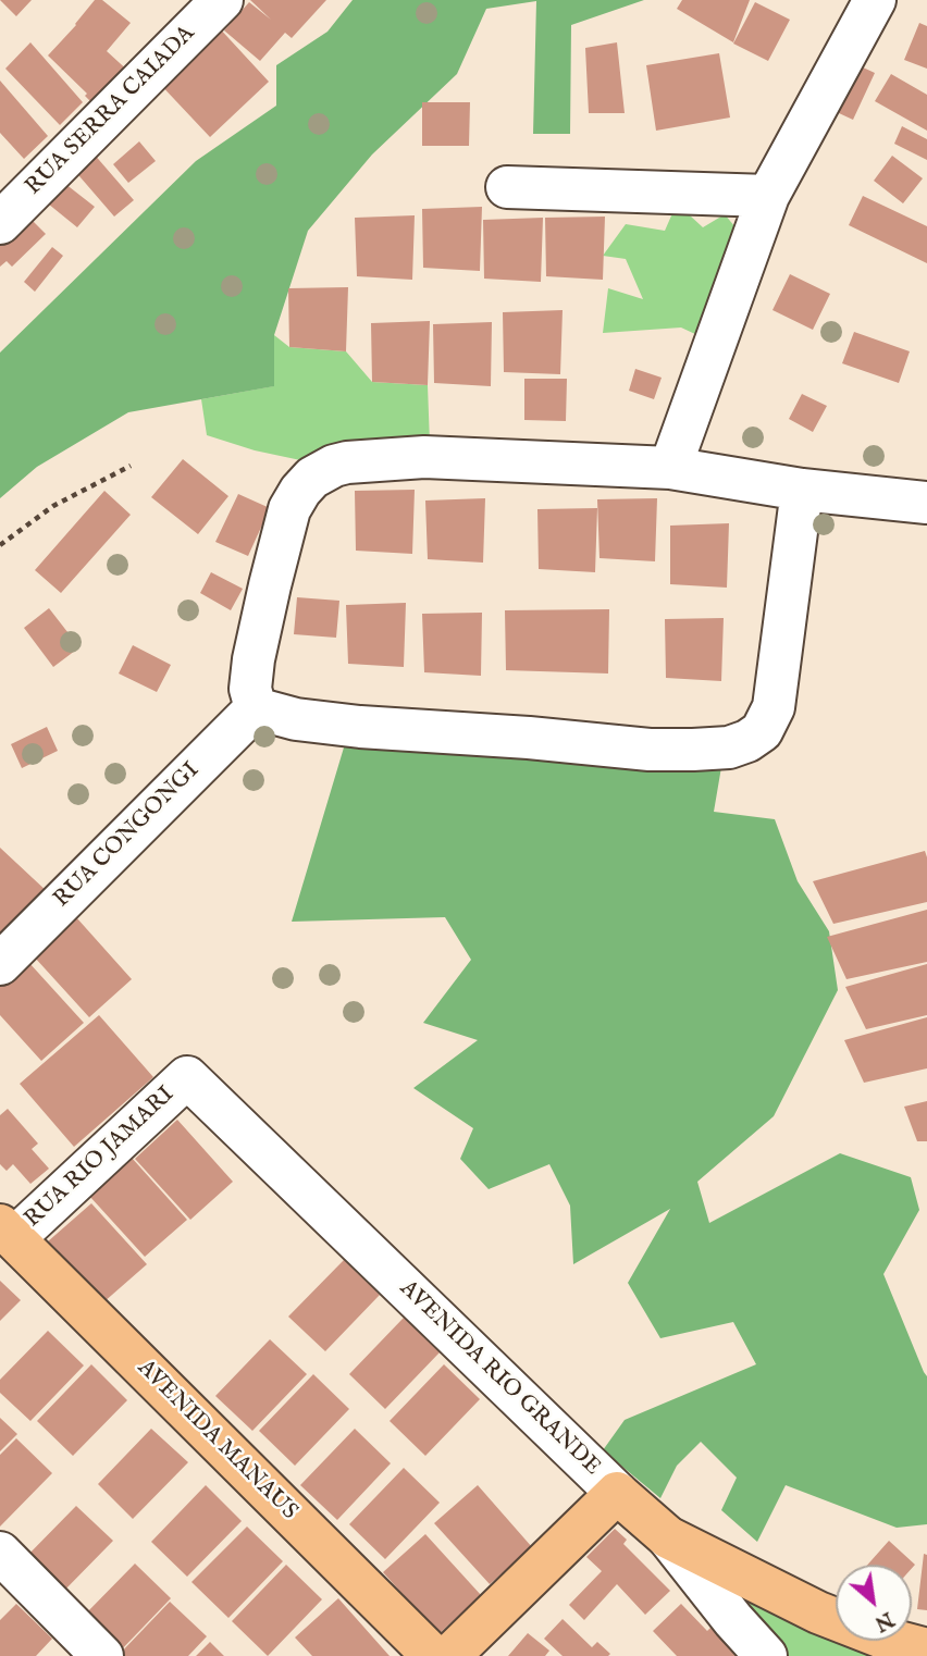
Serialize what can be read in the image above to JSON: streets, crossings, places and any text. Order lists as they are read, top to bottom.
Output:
{
  "streets": {
    "main road": ["AVENIDA RIO GRANDE", "AVENIDA MANAUS"],
    "street": ["RUA SERRA CAIADA", "RUA CONGONGI", "RUA RIO JAMARI"]
  },
  "crossings": [
    ["RUA RIO JAMARI", "AVENIDA RIO GRANDE"],
    ["RUA RIO JAMARI", "AVENIDA MANAUS"]
  ],
  "north": "bottom right"
}
